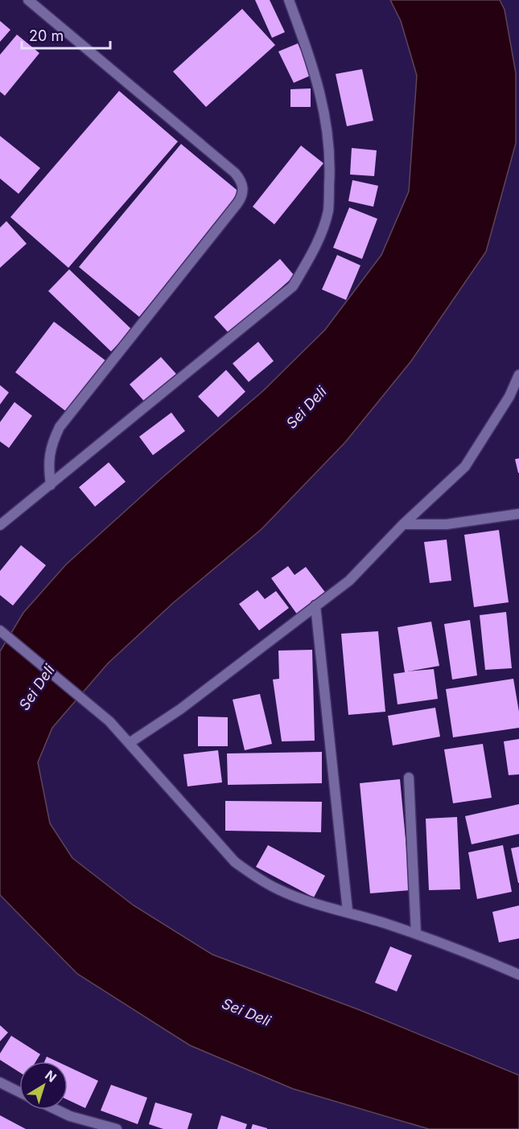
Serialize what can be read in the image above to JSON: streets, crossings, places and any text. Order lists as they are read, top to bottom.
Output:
{
  "water": ["Sei Deli"],
  "scale_bar": "20 m",
  "north": "top right"
}
